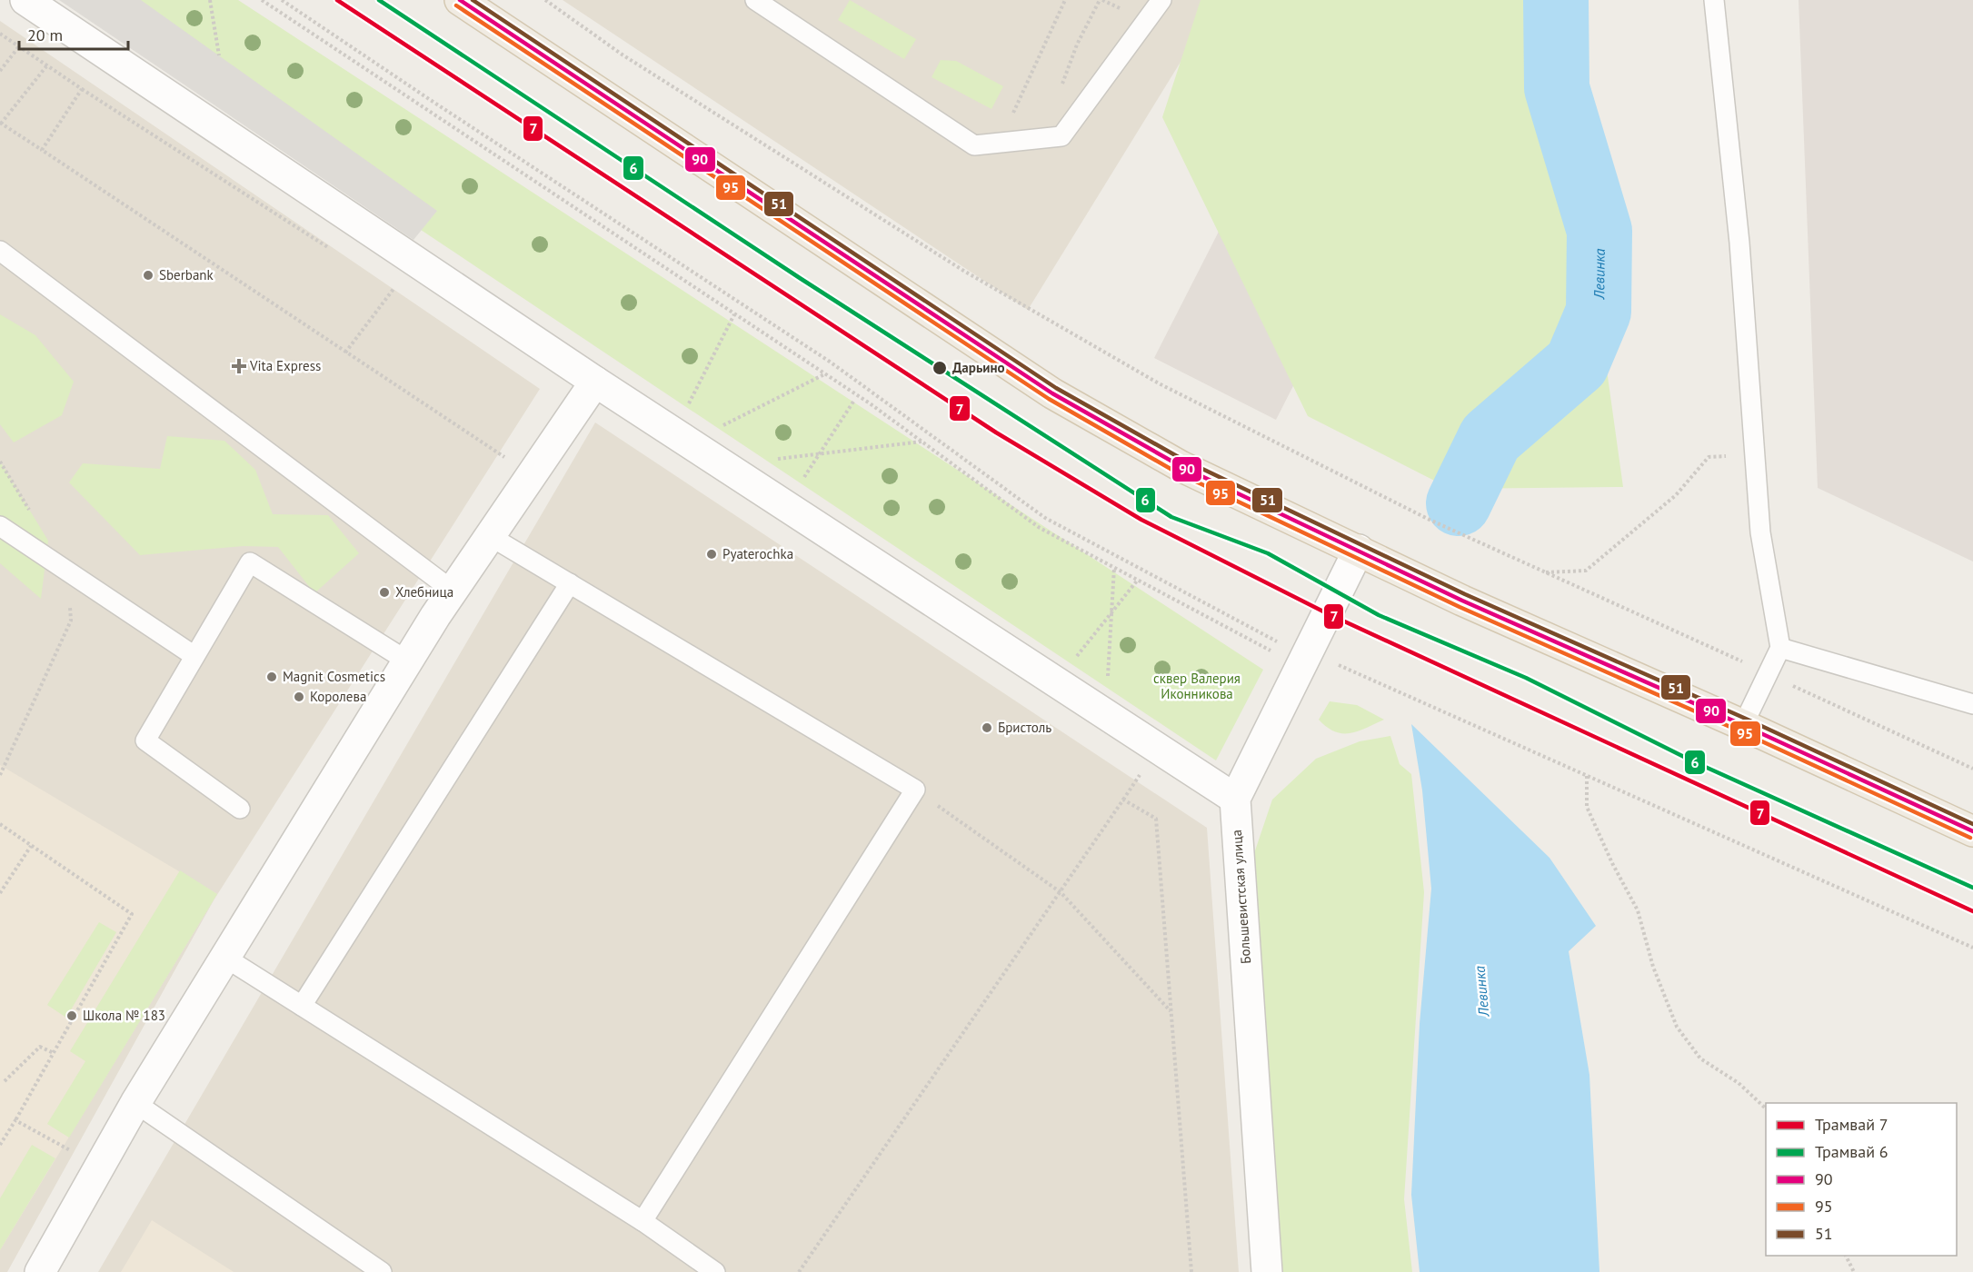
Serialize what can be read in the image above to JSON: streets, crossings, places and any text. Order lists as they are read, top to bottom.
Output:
{
  "streets": {
    "street": ["Большевистская улица"]
  },
  "water": ["Левинка"],
  "parks": ["сквер Валерия Иконникова"],
  "places": {
    "other": [
      "Sberbank",
      "Дарьино",
      "Pyaterochka",
      "Хлебница",
      "Magnit Cosmetics",
      "Королева",
      "Бристоль",
      "Школа № 183"
    ],
    "health": ["Vita Express"]
  },
  "lines": [
    "tram line 7",
    "tram line 6",
    "transit line 90",
    "transit line 51",
    "transit line 95"
  ],
  "legend": [
    "Трамвай 7",
    "Трамвай 6",
    "90",
    "95",
    "51"
  ],
  "scale_bar": "20 m"
}
